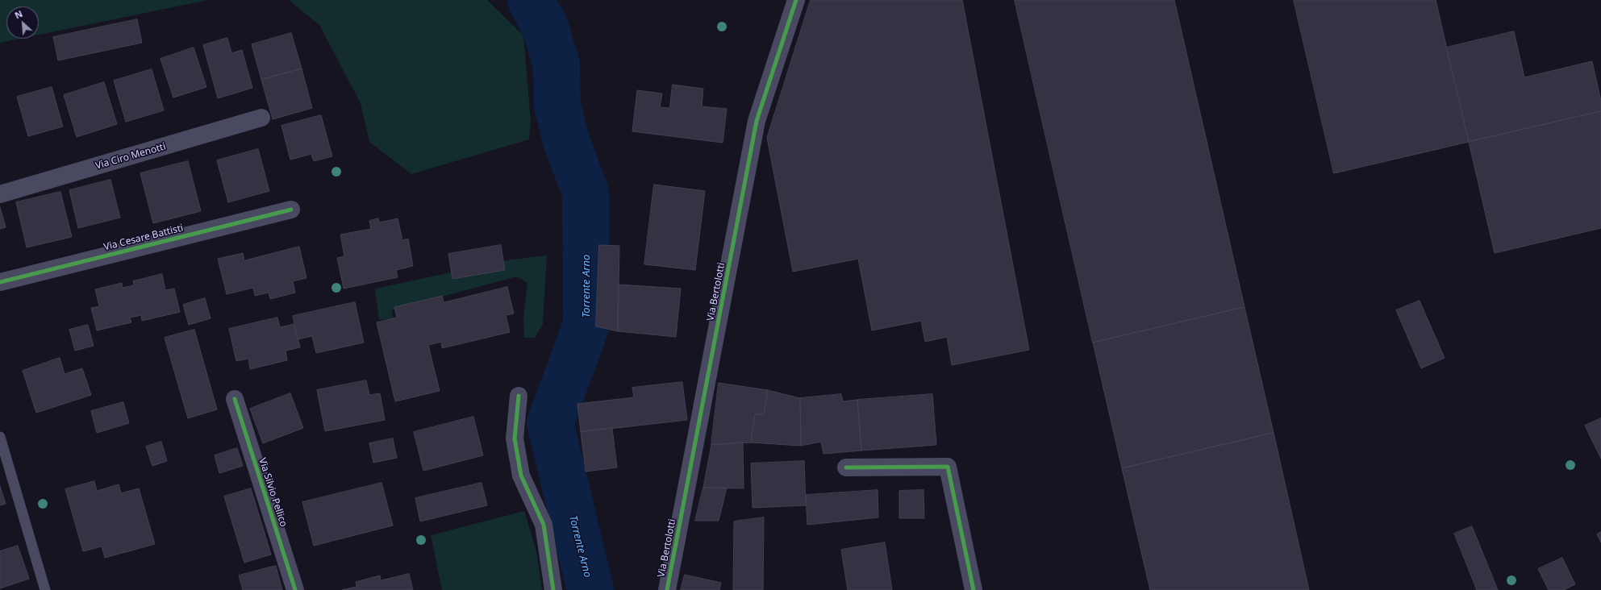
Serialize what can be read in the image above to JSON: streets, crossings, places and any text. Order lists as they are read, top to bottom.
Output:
{
  "streets": {
    "street": [
      "Via Ciro Menotti",
      "Via Cesare Battisti",
      "Via Bertolotti",
      "Via Silvio Pellico"
    ]
  },
  "water": ["Torrente Arno"],
  "north": "top left"
}
